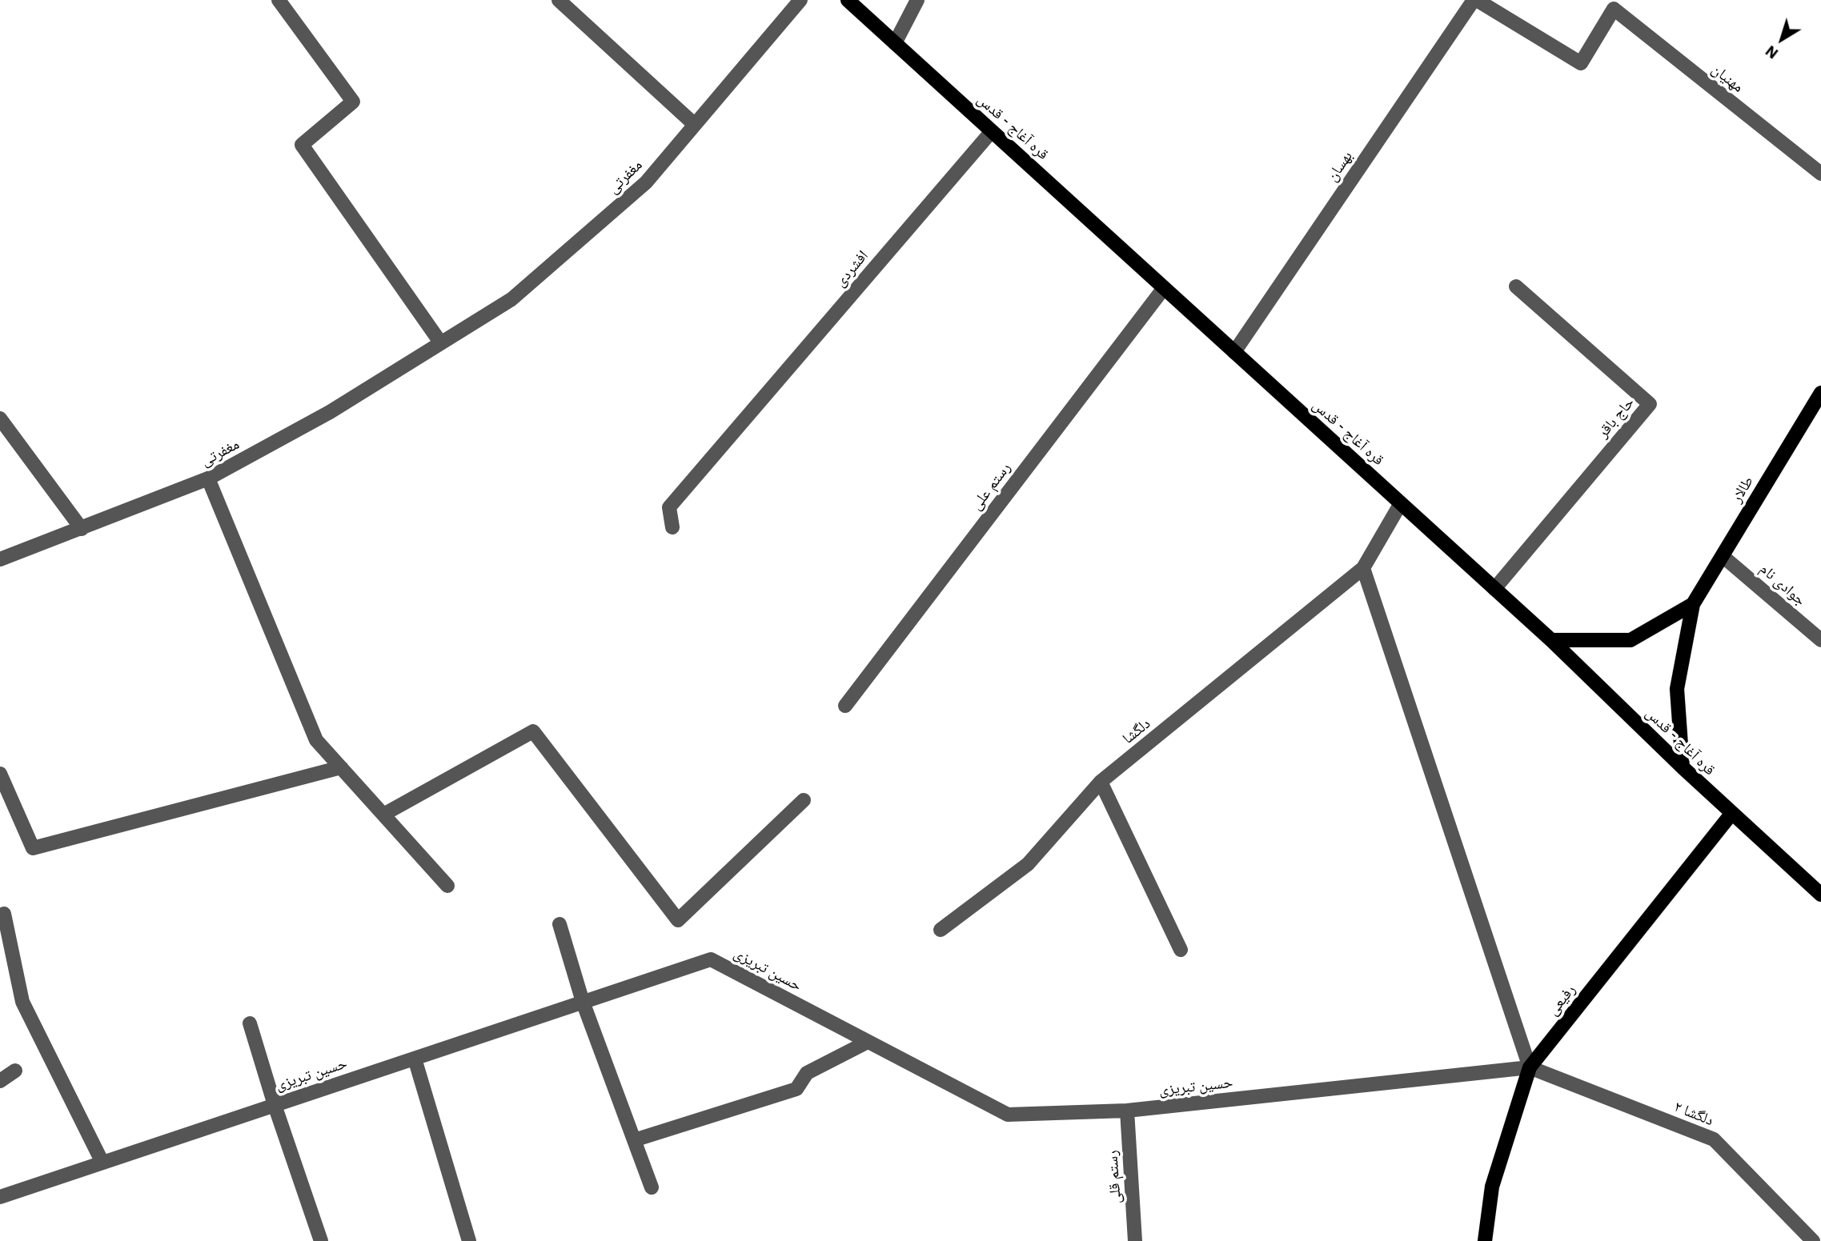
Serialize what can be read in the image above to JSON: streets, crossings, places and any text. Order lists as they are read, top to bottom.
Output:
{
  "streets": {
    "main road": ["قره آغاج - قدس", "طالار", "رفیعی"],
    "street": [
      "مهنیان",
      "بهسان",
      "مغفرتی",
      "افشردی",
      "حاج باقر",
      "رستم علی",
      "جوادی نام",
      "دلگشا",
      "حسین تبریزی",
      "دلگشا ۲",
      "رستم قلی"
    ]
  },
  "crossings": [
    ["مهنیان", "بهسان"],
    ["قره آغاج - قدس", "بهسان"],
    ["قره آغاج - قدس", "افشردی"],
    ["قره آغاج - قدس", "حاج باقر"],
    ["قره آغاج - قدس", "رستم علی"],
    ["قره آغاج - قدس", "دلگشا"],
    ["قره آغاج - قدس", "رفیعی"],
    ["طالار", "جوادی نام"],
    ["حسین تبریزی", "رفیعی"],
    ["حسین تبریزی", "دلگشا ۲"],
    ["حسین تبریزی", "رستم قلی"],
    ["رفیعی", "دلگشا ۲"]
  ],
  "north": "bottom left"
}
